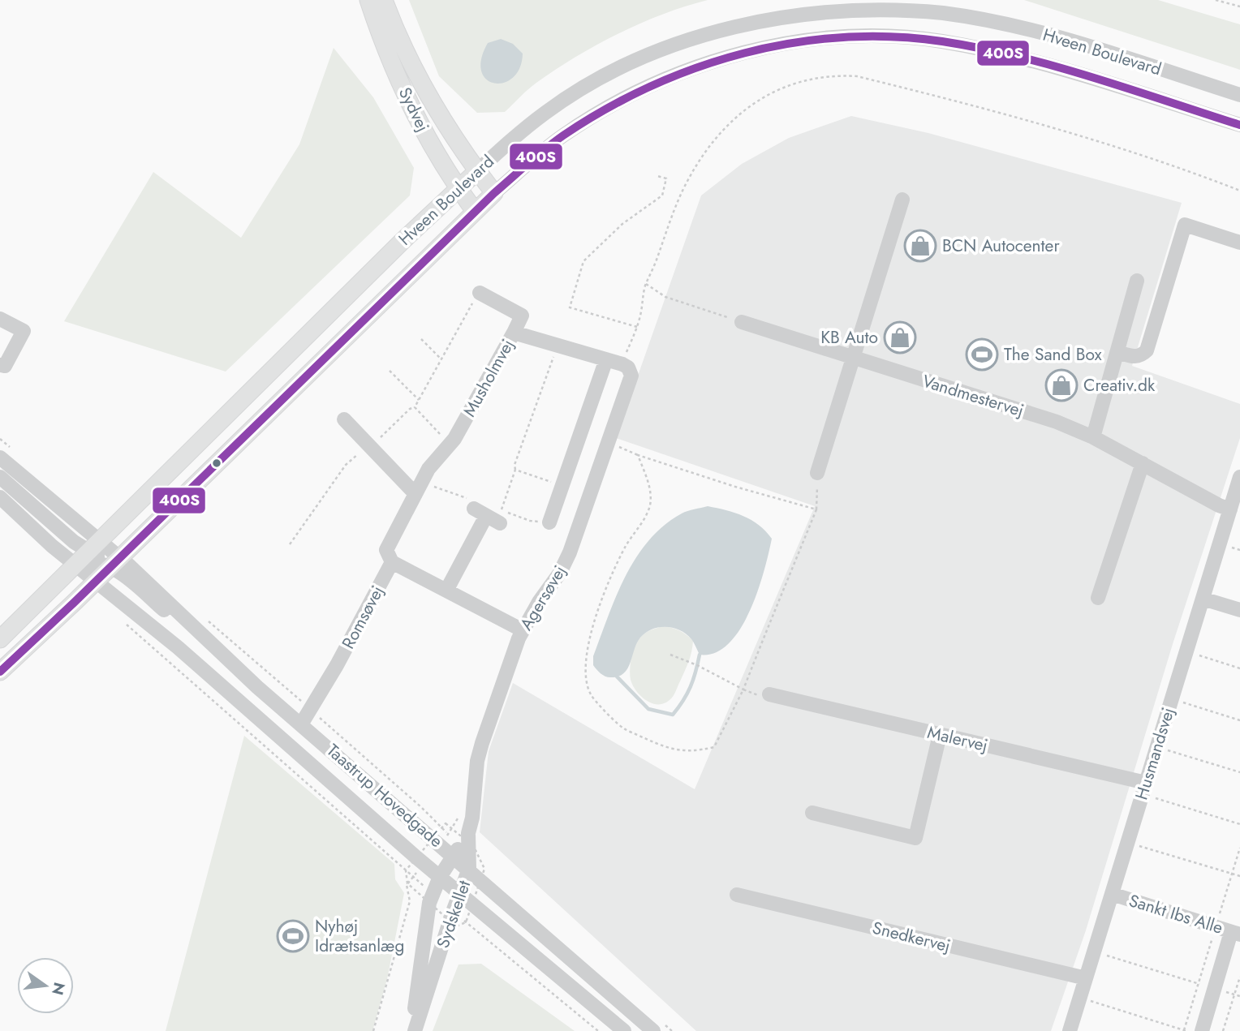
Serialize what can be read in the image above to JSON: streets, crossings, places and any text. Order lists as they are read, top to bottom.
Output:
{
  "streets": {
    "main road": ["Hveen Boulevard", "Sydvej"],
    "street": [
      "Musholmvej",
      "Vandmestervej",
      "Agersøvej",
      "Romsøvej",
      "Malervej",
      "Husmandsvej",
      "Taastrup Hovedgade",
      "Sydskellet",
      "Sankt Ibs Alle",
      "Snedkervej"
    ]
  },
  "crossings": [
    ["Hveen Boulevard", "Sydvej"],
    ["Hveen Boulevard", "Taastrup Hovedgade"],
    ["Musholmvej", "Agersøvej"],
    ["Musholmvej", "Romsøvej"],
    ["Vandmestervej", "Husmandsvej"],
    ["Agersøvej", "Sydskellet"],
    ["Romsøvej", "Taastrup Hovedgade"],
    ["Malervej", "Husmandsvej"],
    ["Husmandsvej", "Sankt Ibs Alle"],
    ["Husmandsvej", "Snedkervej"],
    ["Taastrup Hovedgade", "Sydskellet"]
  ],
  "places": {
    "shop": ["BCN Autocenter", "KB Auto", "Creativ.dk"],
    "sports": ["The Sand Box", "Nyhøj Idrætsanlæg"]
  },
  "lines": ["transit line 400S"],
  "north": "right"
}
